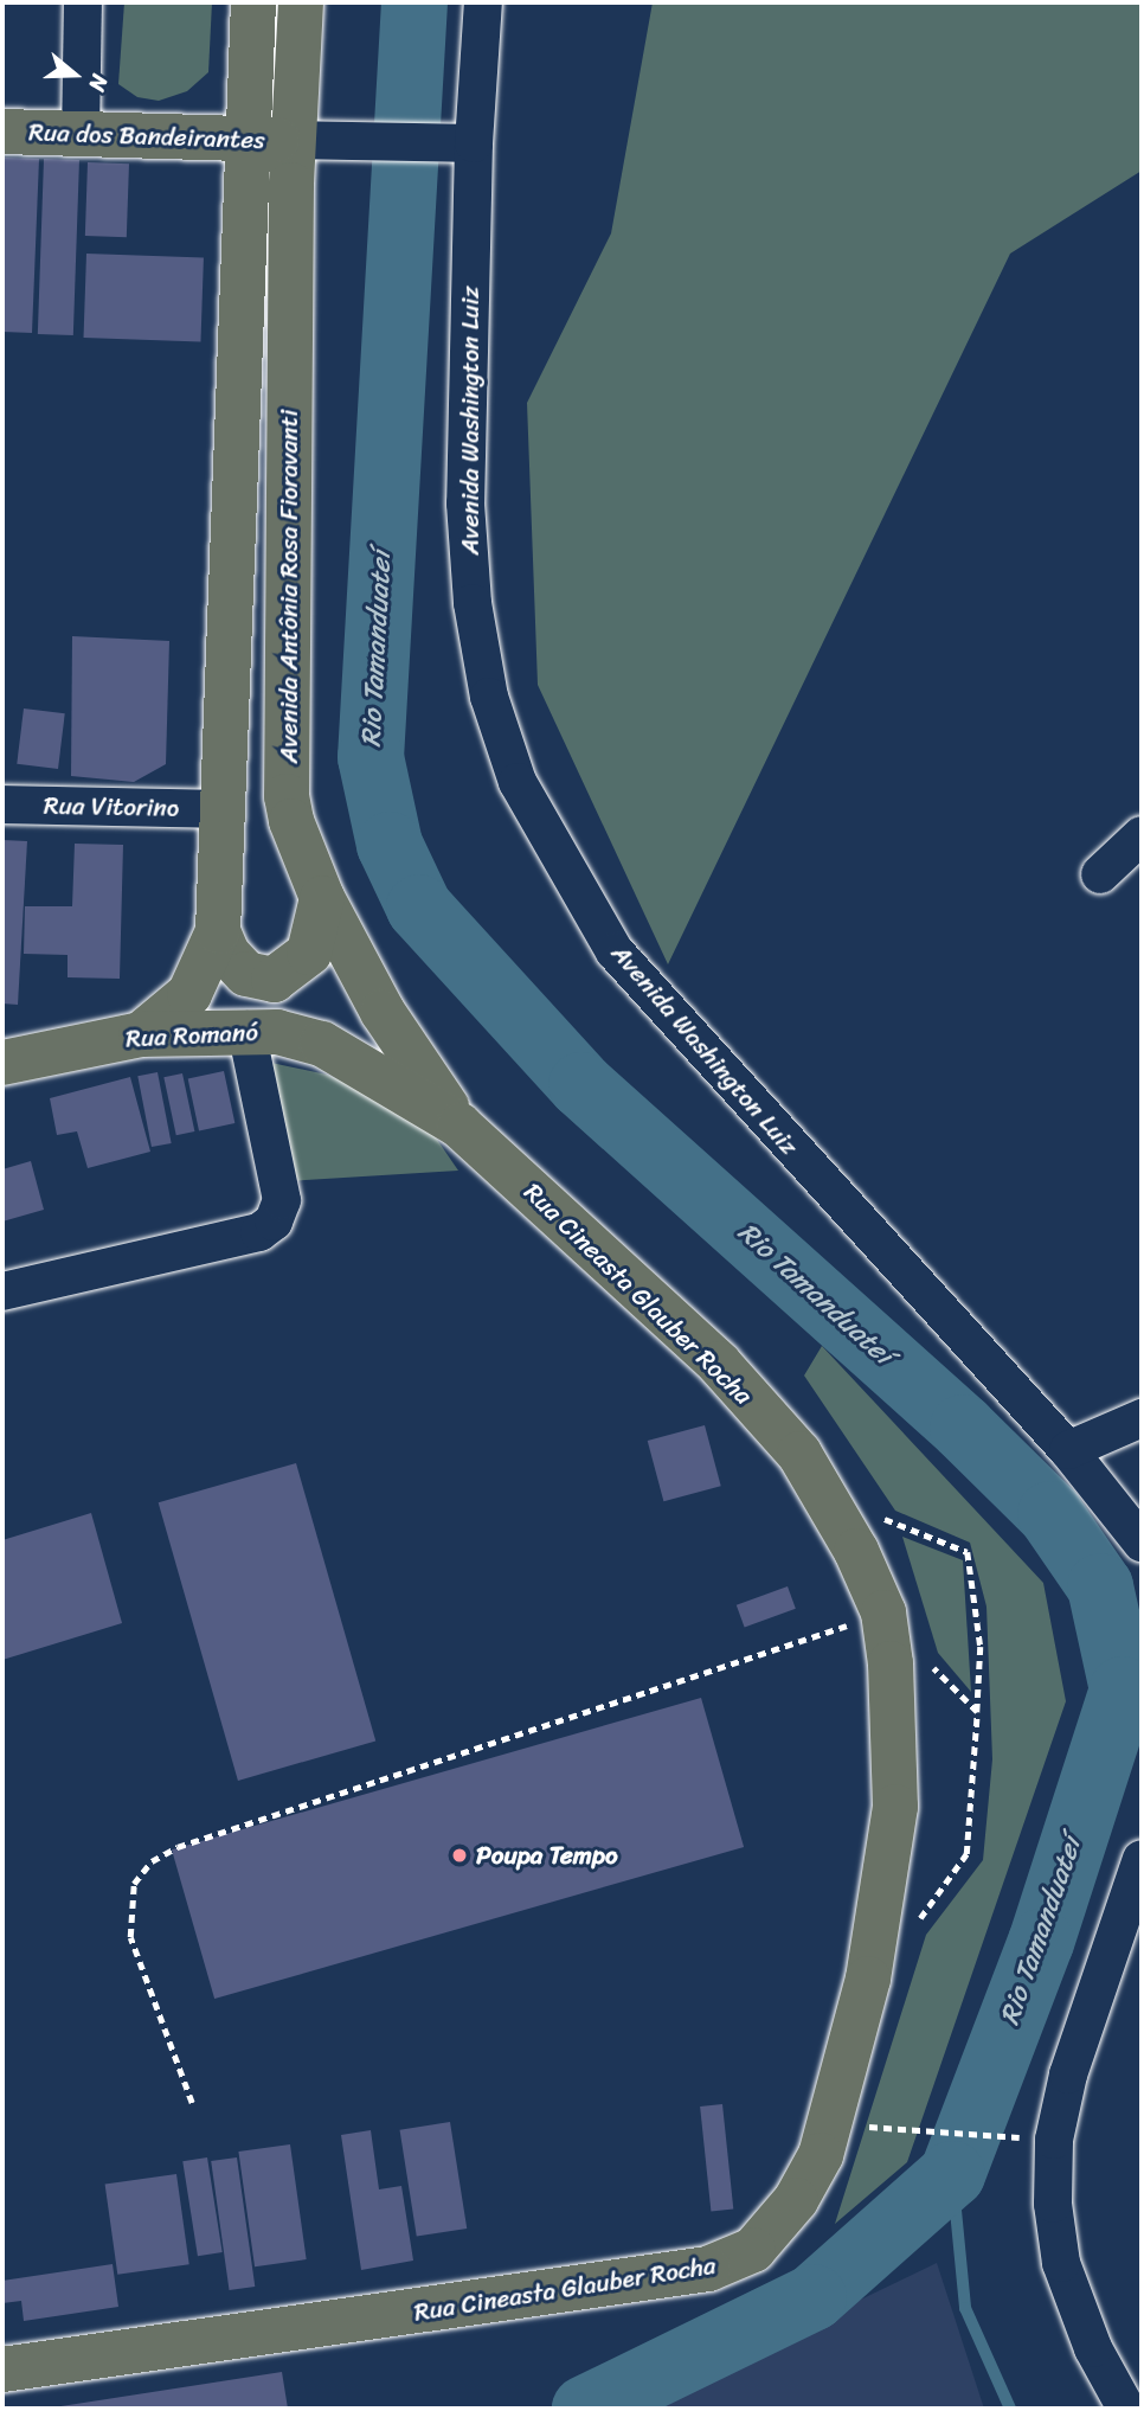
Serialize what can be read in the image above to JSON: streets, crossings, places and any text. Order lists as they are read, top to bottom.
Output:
{
  "streets": {
    "main road": [
      "Rua dos Bandeirantes",
      "Avenida Antônia Rosa Fioravanti",
      "Rua Romanó",
      "Rua Cineasta Glauber Rocha"
    ],
    "street": ["Avenida Washington Luiz", "Rua Vitorino"]
  },
  "crossings": [
    ["Rua dos Bandeirantes", "Avenida Antônia Rosa Fioravanti"],
    ["Avenida Antônia Rosa Fioravanti", "Rua Romanó"],
    ["Avenida Antônia Rosa Fioravanti", "Rua Cineasta Glauber Rocha"],
    ["Rua Romanó", "Rua Cineasta Glauber Rocha"]
  ],
  "water": ["Rio Tamanduateí"],
  "places": ["Poupa Tempo"],
  "north": "right"
}
